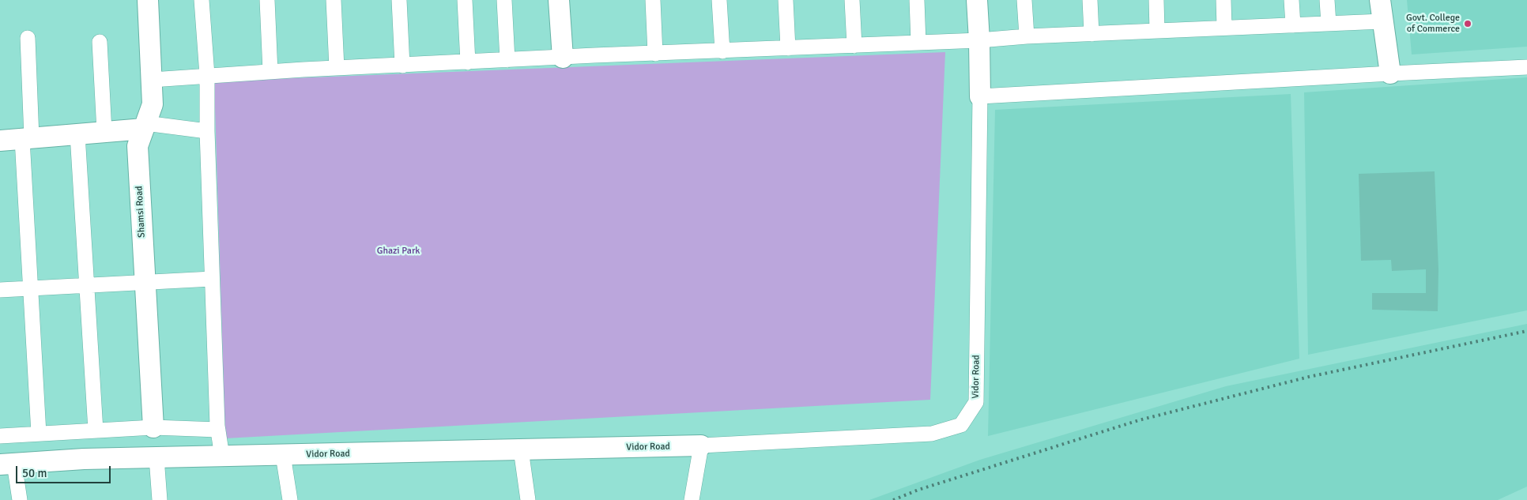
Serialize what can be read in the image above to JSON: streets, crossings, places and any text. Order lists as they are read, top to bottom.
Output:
{
  "streets": {
    "street": ["Shamsi Road", "Vidor Road"]
  },
  "parks": ["Ghazi Park"],
  "places": ["Govt. College of Commerce"],
  "scale_bar": "50 m"
}
